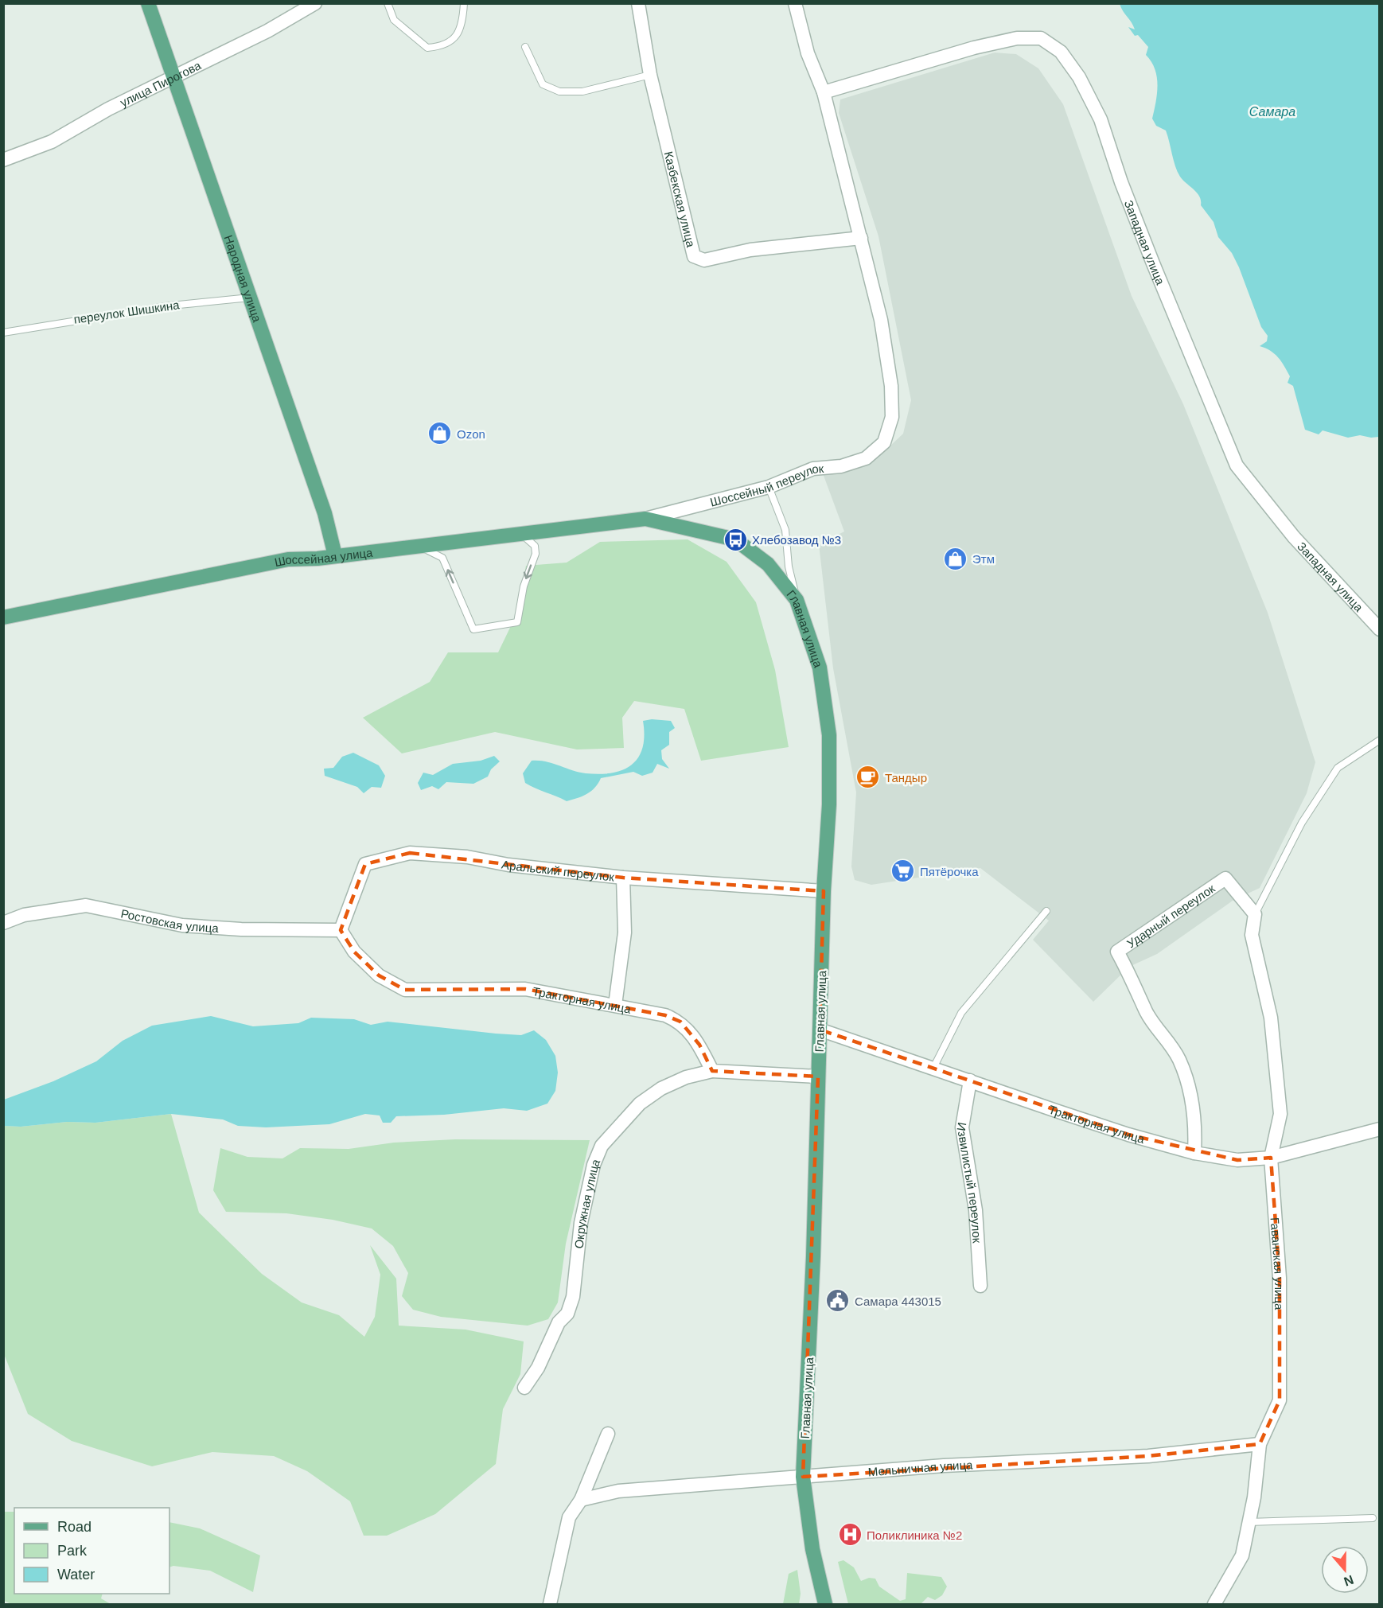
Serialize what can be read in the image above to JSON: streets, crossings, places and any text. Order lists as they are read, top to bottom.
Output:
{
  "streets": {
    "main road": ["Народная улица", "Шоссейная улица", "Главная улица"],
    "street": [
      "улица Пирогова",
      "Казбекская улица",
      "Западная улица",
      "Шоссейный переулок",
      "Аральский переулок",
      "Ударный переулок",
      "Ростовская улица",
      "Тракторная улица",
      "Извилистый переулок",
      "Окружная улица",
      "Гаванская улица",
      "Мельничная улица"
    ],
    "lane": ["переулок Шишкина"]
  },
  "crossings": [
    ["улица Пирогова", "Народная улица"],
    ["Казбекская улица", "Шоссейный переулок"],
    ["Народная улица", "переулок Шишкина"],
    ["Народная улица", "Шоссейная улица"],
    ["Шоссейный переулок", "Шоссейная улица"],
    ["Шоссейный переулок", "Главная улица"],
    ["Шоссейная улица", "Главная улица"],
    ["Главная улица", "Аральский переулок"],
    ["Главная улица", "Тракторная улица"],
    ["Главная улица", "Мельничная улица"],
    ["Аральский переулок", "Ростовская улица"],
    ["Аральский переулок", "Тракторная улица"],
    ["Ударный переулок", "Тракторная улица"],
    ["Ударный переулок", "Гаванская улица"],
    ["Ростовская улица", "Тракторная улица"],
    ["Тракторная улица", "Извилистый переулок"],
    ["Тракторная улица", "Окружная улица"],
    ["Тракторная улица", "Гаванская улица"],
    ["Гаванская улица", "Мельничная улица"]
  ],
  "water": ["Самара"],
  "places": {
    "shop": ["Ozon", "Этм"],
    "bus stop": ["Хлебозавод №3"],
    "cafe": ["Тандыр"],
    "supermarket": ["Пятёрочка"],
    "public building": ["Самара 443015"],
    "hospital": ["Поликлиника №2"]
  },
  "legend": ["Road", "Park", "Water"],
  "north": "bottom"
}
